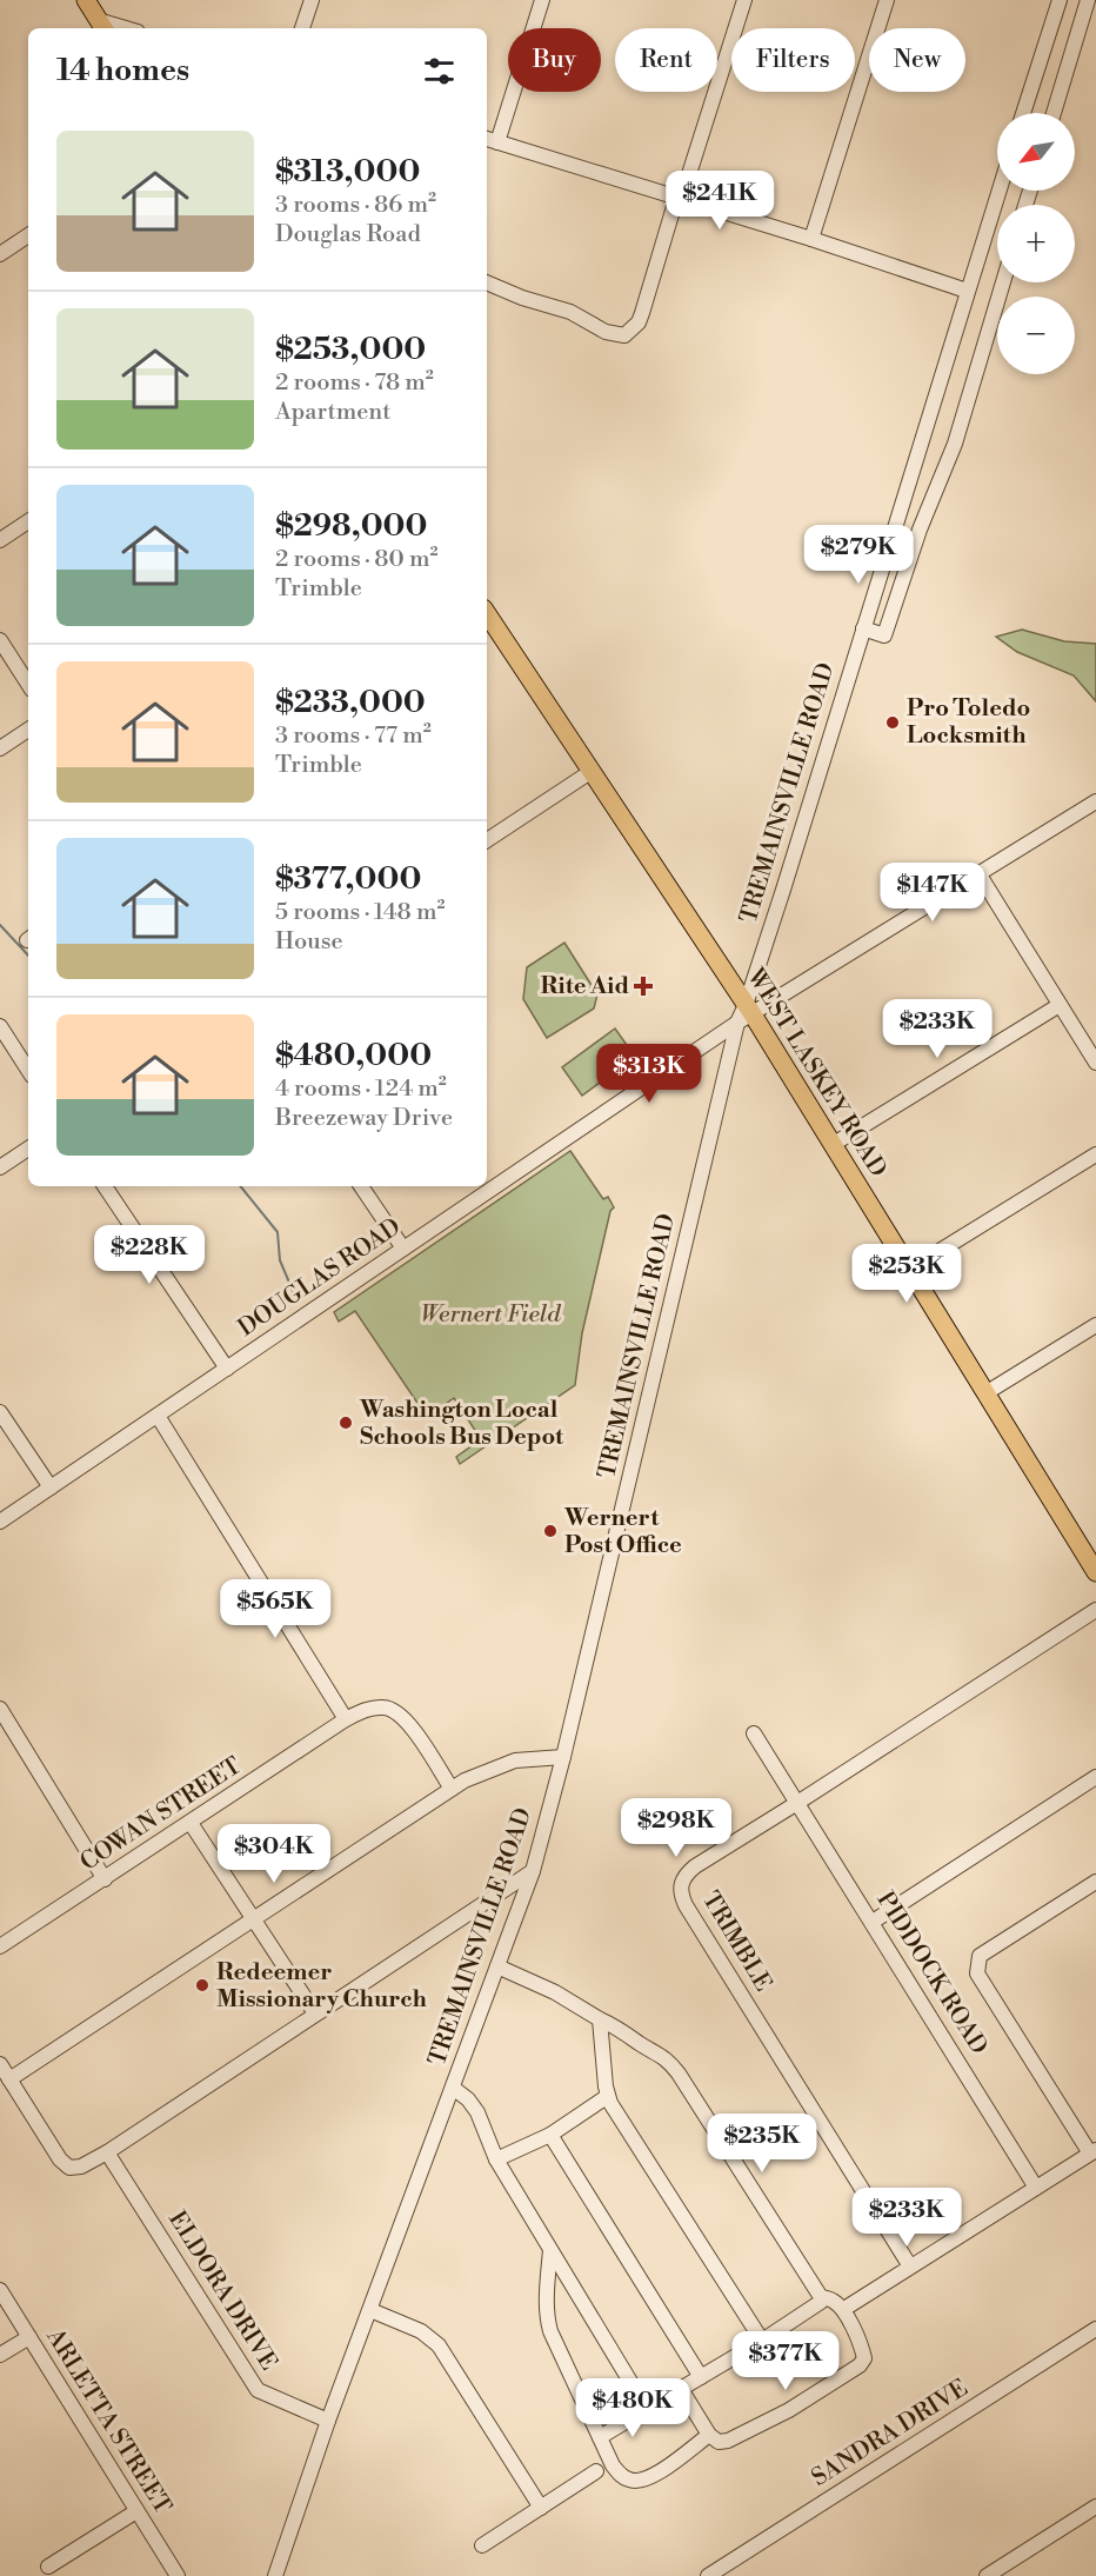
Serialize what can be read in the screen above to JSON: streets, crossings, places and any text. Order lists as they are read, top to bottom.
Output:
{
  "streets": {
    "main road": ["WEST LASKEY ROAD"],
    "street": [
      "TREMAINSVILLE ROAD",
      "DOUGLAS ROAD",
      "COWAN STREET",
      "TRIMBLE",
      "PIDDOCK ROAD",
      "ELDORA DRIVE",
      "ARLETTA STREET",
      "SANDRA DRIVE"
    ]
  },
  "crossings": [
    ["TREMAINSVILLE ROAD", "WEST LASKEY ROAD"],
    ["TREMAINSVILLE ROAD", "DOUGLAS ROAD"],
    ["TREMAINSVILLE ROAD", "ELDORA DRIVE"],
    ["WEST LASKEY ROAD", "DOUGLAS ROAD"],
    ["TRIMBLE", "PIDDOCK ROAD"]
  ],
  "parks": ["Wernert Field"],
  "places": {
    "other": [
      "Pro Toledo Locksmith",
      "Washington Local Schools Bus Depot",
      "Wernert Post Office",
      "Redeemer Missionary Church"
    ],
    "health": ["Rite Aid"]
  },
  "north": "bottom left",
  "page": {
    "chip": [
      "Buy",
      "Rent",
      "Filters",
      "New"
    ],
    "heading": "14 homes",
    "map_buttons": ["+", "−"],
    "list": [
      {
        "name": "$313,000",
        "note": "3 rooms · 86 m² · Douglas Road"
      },
      {
        "name": "$253,000",
        "note": "2 rooms · 78 m² · Apartment"
      },
      {
        "name": "$298,000",
        "note": "2 rooms · 80 m² · Trimble"
      },
      {
        "name": "$233,000",
        "note": "3 rooms · 77 m² · Trimble"
      },
      {
        "name": "$377,000",
        "note": "5 rooms · 148 m² · House"
      },
      {
        "name": "$480,000",
        "note": "4 rooms · 124 m² · Breezeway Drive"
      }
    ],
    "price": [
      "$241K",
      "$279K",
      "$147K",
      "$233K",
      "$313K",
      "$228K",
      "$253K",
      "$565K",
      "$298K",
      "$304K",
      "$235K",
      "$233K",
      "$377K",
      "$480K"
    ]
  }
}
